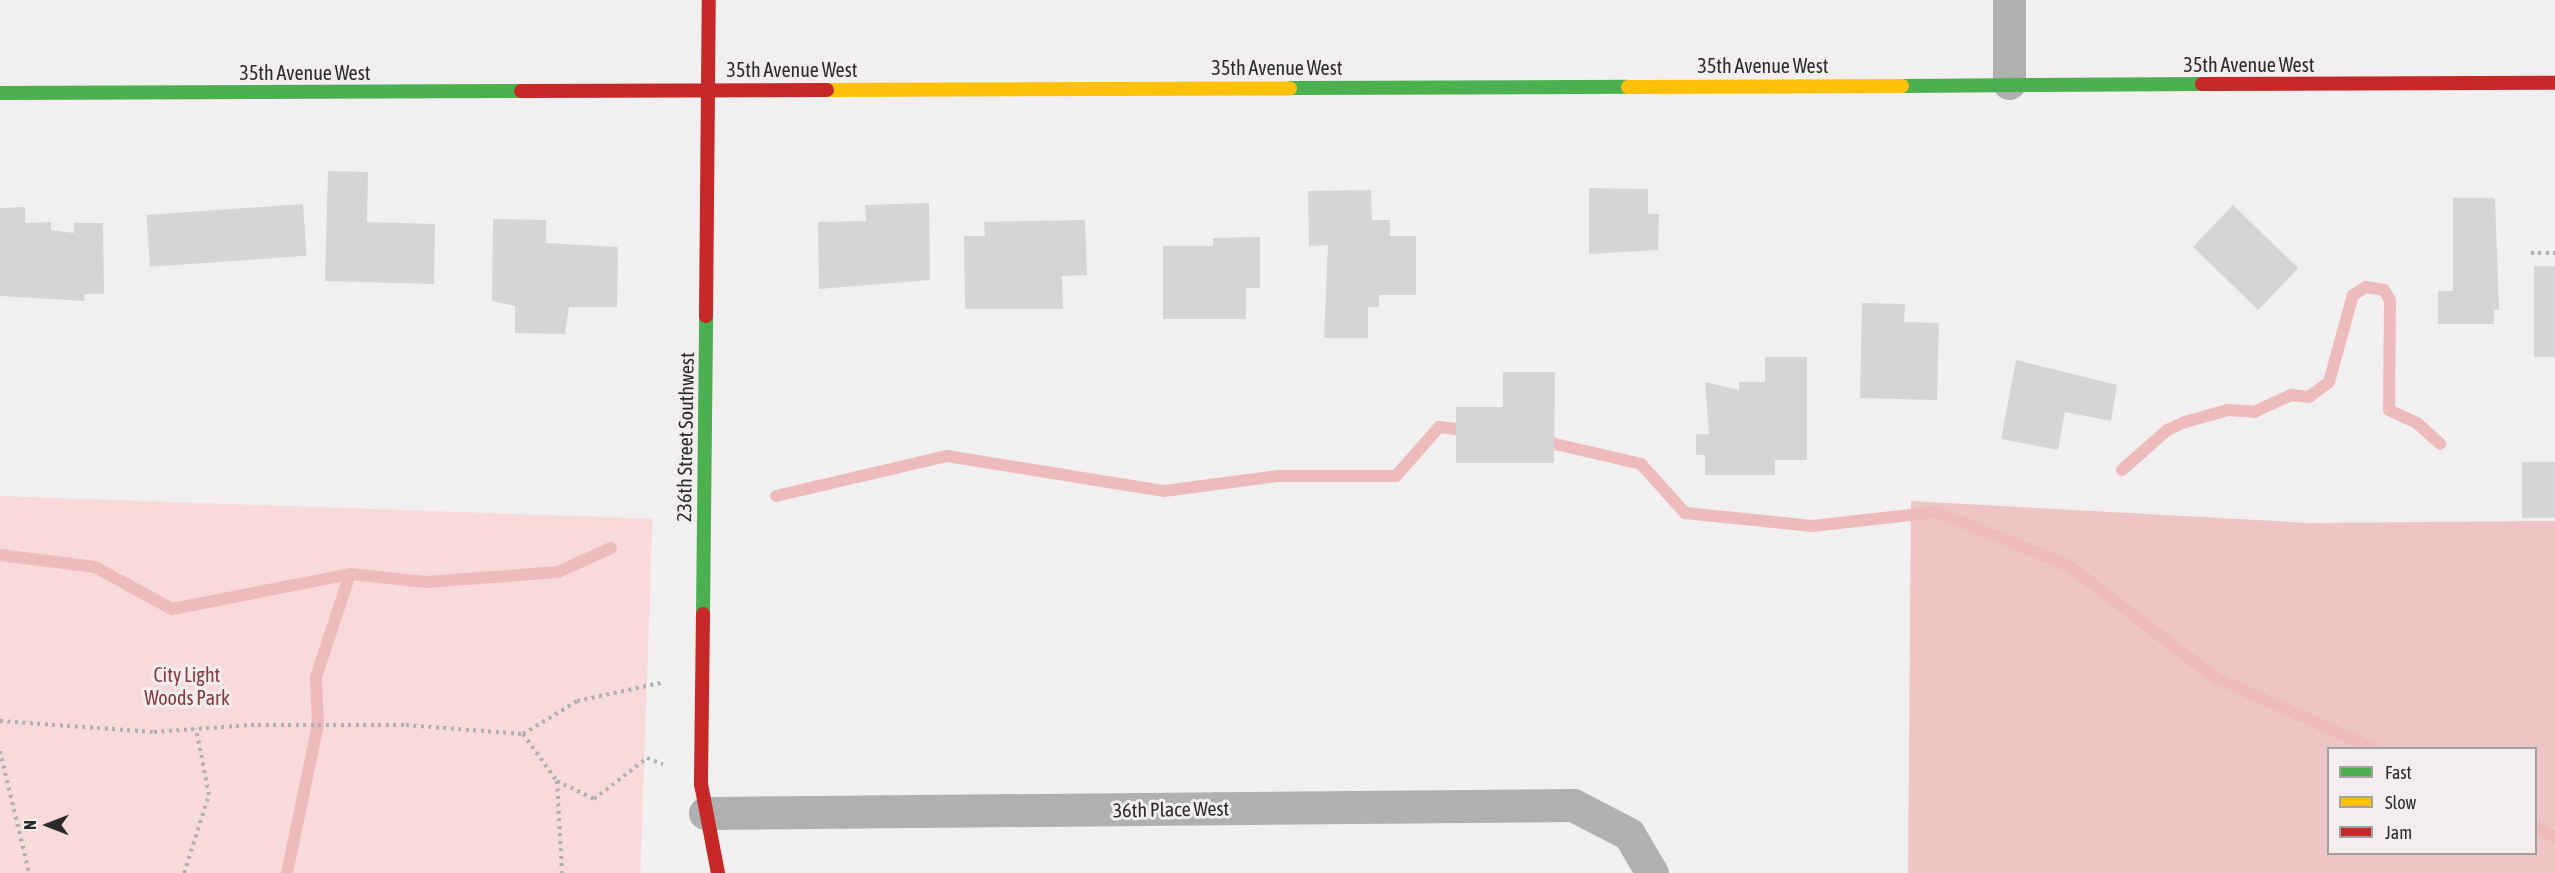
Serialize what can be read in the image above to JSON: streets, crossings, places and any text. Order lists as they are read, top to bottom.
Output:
{
  "streets": {
    "street": ["35th Avenue West", "236th Street Southwest", "36th Place West"]
  },
  "crossings": [
    ["35th Avenue West", "236th Street Southwest"],
    ["236th Street Southwest", "36th Place West"]
  ],
  "parks": ["City Light Woods Park"],
  "legend": ["Fast", "Slow", "Jam"],
  "north": "left"
}
